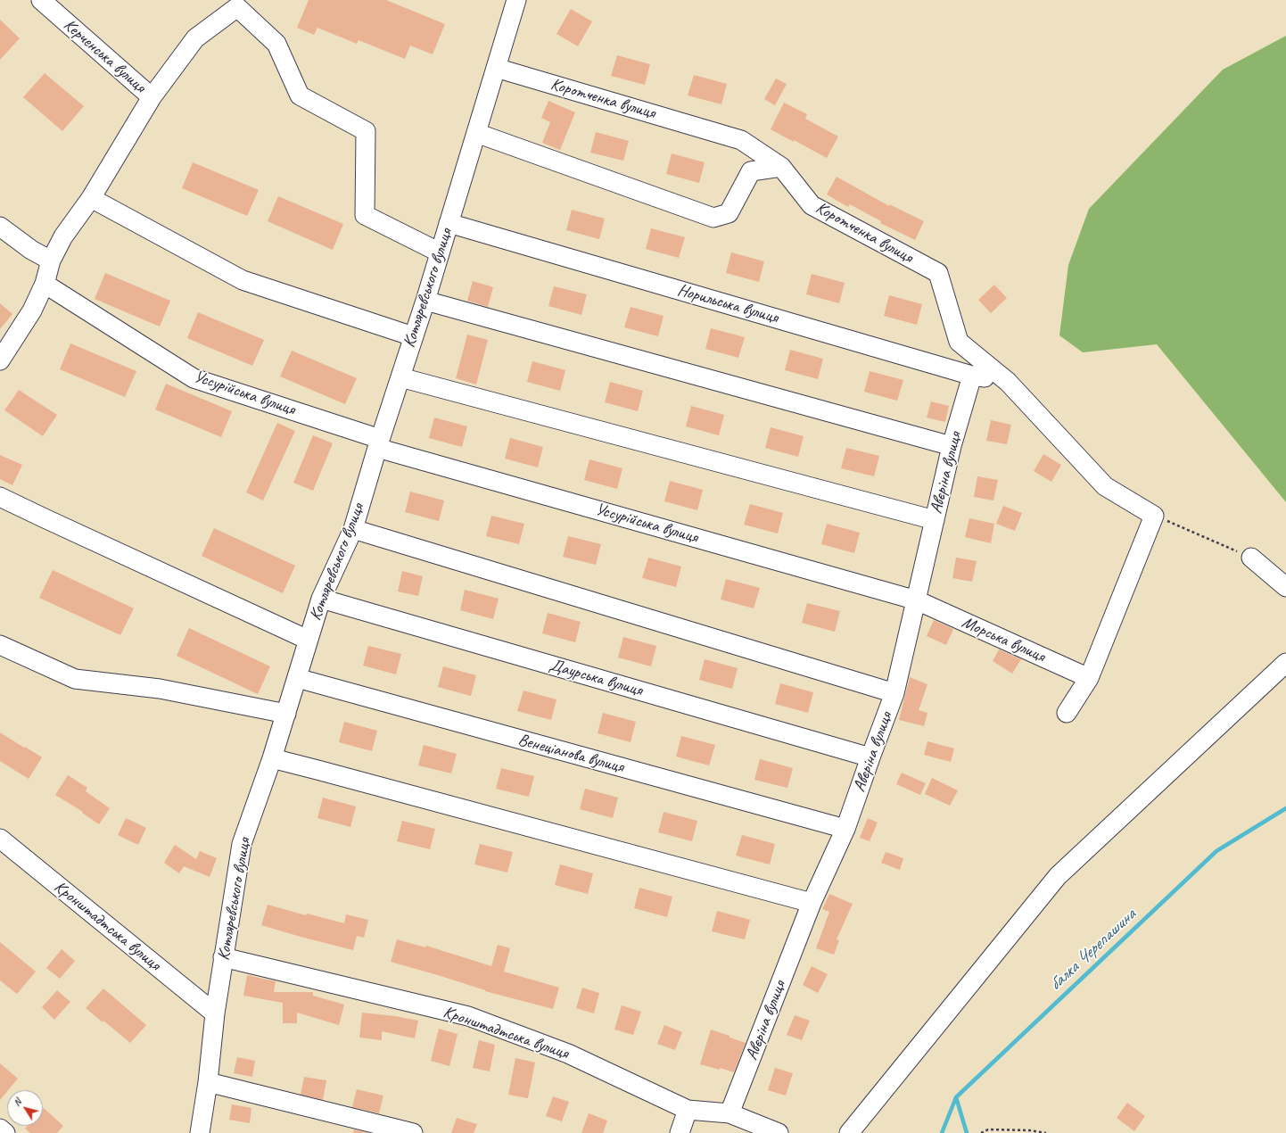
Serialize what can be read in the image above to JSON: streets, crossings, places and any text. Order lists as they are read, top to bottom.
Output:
{
  "streets": {
    "street": [
      "Керченська вулиця",
      "Коротченка вулиця",
      "Котляревського вулиця",
      "Норильська вулиця",
      "Уссурійська вулиця",
      "Авєріна вулиця",
      "Морська вулиця",
      "Даурська вулиця",
      "Венеціанова вулиця",
      "Кронштадтська вулиця"
    ]
  },
  "crossings": [
    ["Коротченка вулиця", "Котляревського вулиця"],
    ["Коротченка вулиця", "Норильська вулиця"],
    ["Котляревського вулиця", "Норильська вулиця"],
    ["Котляревського вулиця", "Уссурійська вулиця"],
    ["Котляревського вулиця", "Даурська вулиця"],
    ["Котляревського вулиця", "Венеціанова вулиця"],
    ["Котляревського вулиця", "Кронштадтська вулиця"],
    ["Норильська вулиця", "Авєріна вулиця"],
    ["Уссурійська вулиця", "Авєріна вулиця"],
    ["Уссурійська вулиця", "Морська вулиця"],
    ["Авєріна вулиця", "Морська вулиця"],
    ["Авєріна вулиця", "Даурська вулиця"],
    ["Авєріна вулиця", "Венеціанова вулиця"],
    ["Авєріна вулиця", "Кронштадтська вулиця"]
  ],
  "water": ["балка Черепашина"],
  "north": "top left"
}
